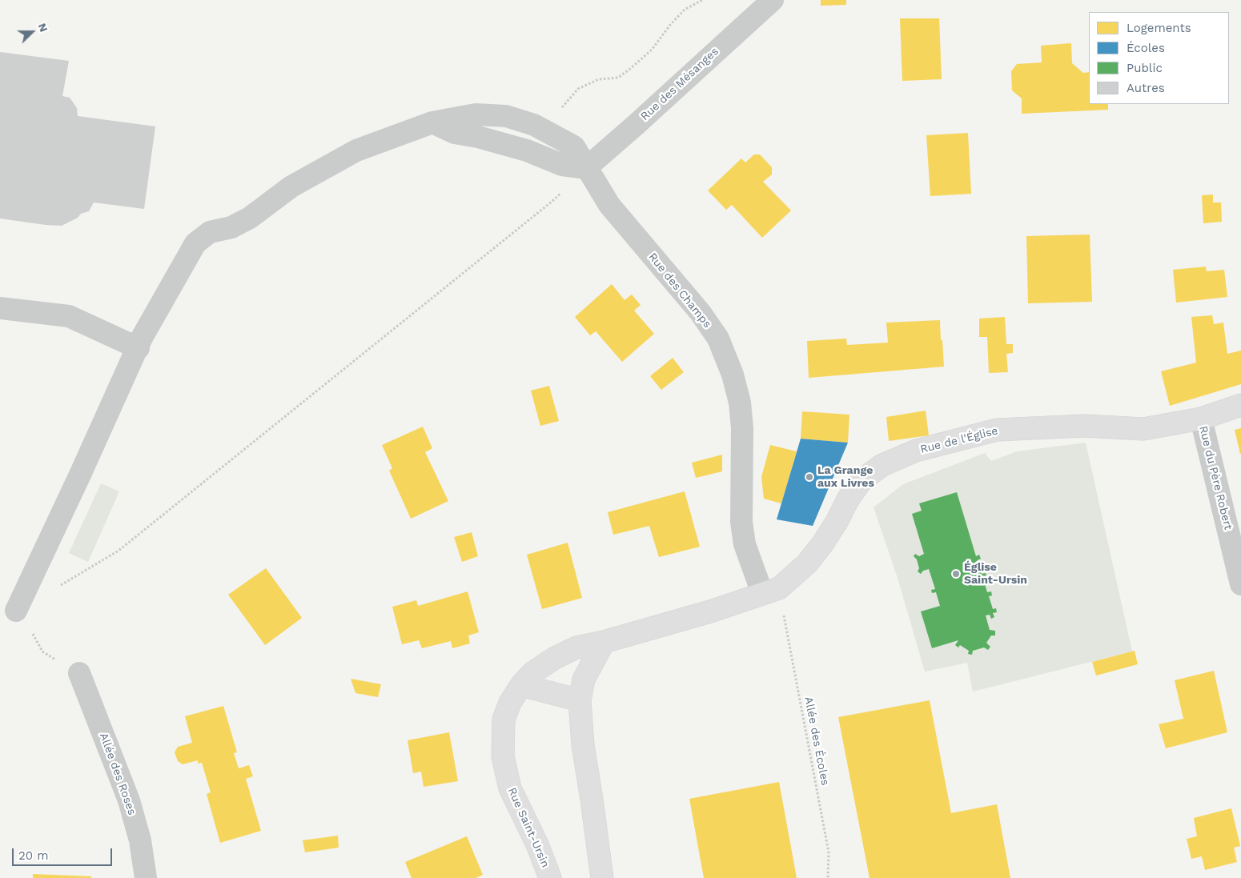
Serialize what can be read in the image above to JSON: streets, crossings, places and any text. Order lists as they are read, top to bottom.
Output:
{
  "streets": {
    "street": [
      "Rue des Mésanges",
      "Rue des Champs",
      "Rue de l'Église",
      "Rue du Père Robert",
      "Allée des Roses",
      "Rue Saint-Ursin"
    ],
    "path": ["Allée des Écoles"]
  },
  "crossings": [
    ["Rue des Mésanges", "Rue des Champs"],
    ["Rue des Champs", "Rue de l'Église"],
    ["Rue des Champs", "Rue Saint-Ursin"],
    ["Rue de l'Église", "Rue du Père Robert"],
    ["Rue de l'Église", "Rue Saint-Ursin"]
  ],
  "places": ["La Grange aux Livres", "Église Saint-Ursin"],
  "legend": [
    "Logements",
    "Écoles",
    "Public",
    "Autres"
  ],
  "scale_bar": "20 m",
  "north": "right"
}
